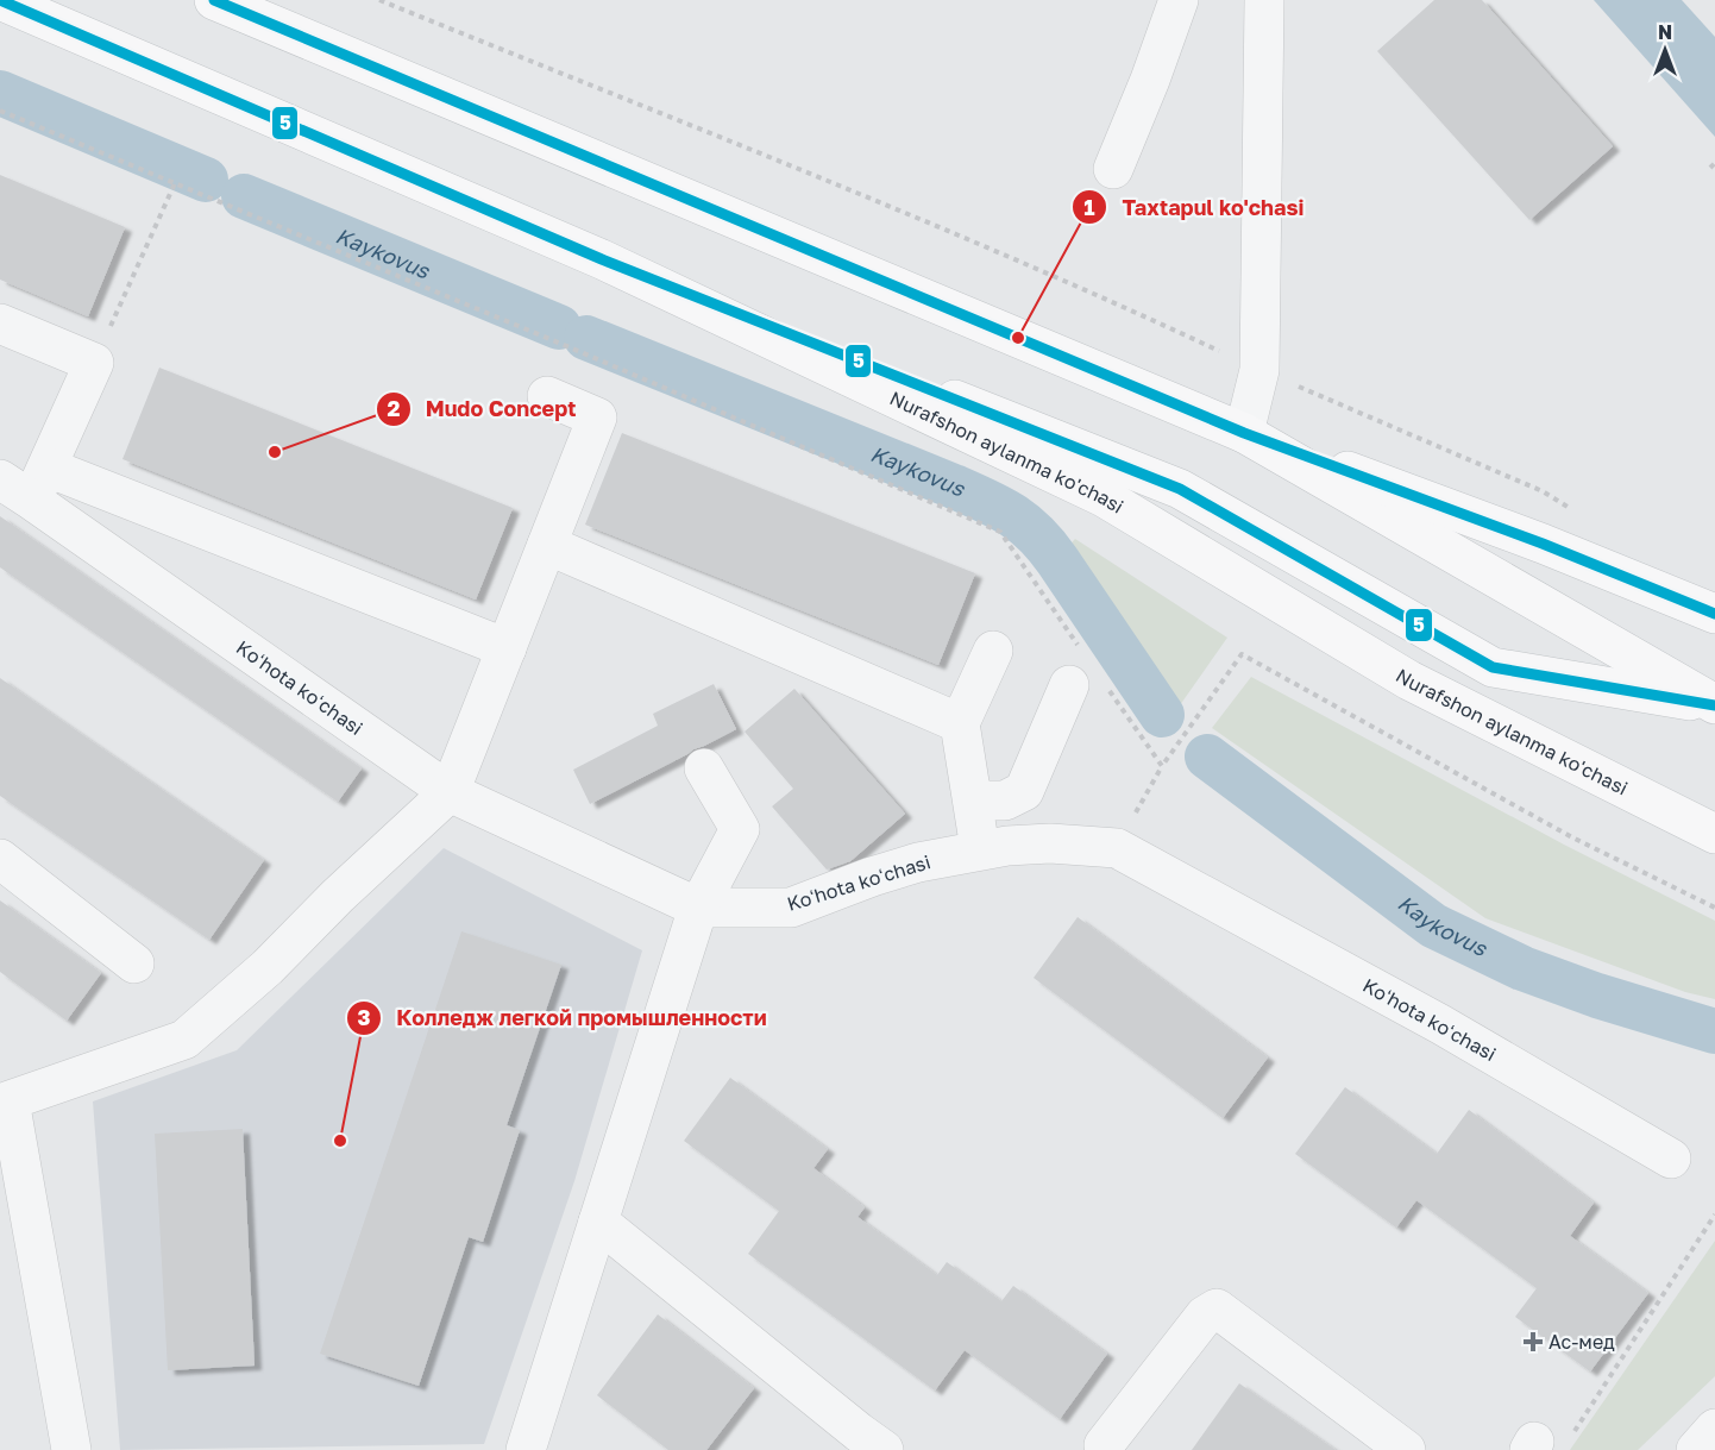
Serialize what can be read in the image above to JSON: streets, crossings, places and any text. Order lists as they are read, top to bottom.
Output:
{
  "streets": {
    "main road": ["Nurafshon aylanma ko'chasi"],
    "street": ["Koʻhota koʻchasi"]
  },
  "water": ["Kaykovus"],
  "places": {
    "other": ["Taxtapul ko'chasi", "Mudo Concept", "Колледж легкой промышленности"],
    "health": ["Ас-мед"]
  },
  "lines": ["transit line 5"],
  "north": "top"
}
